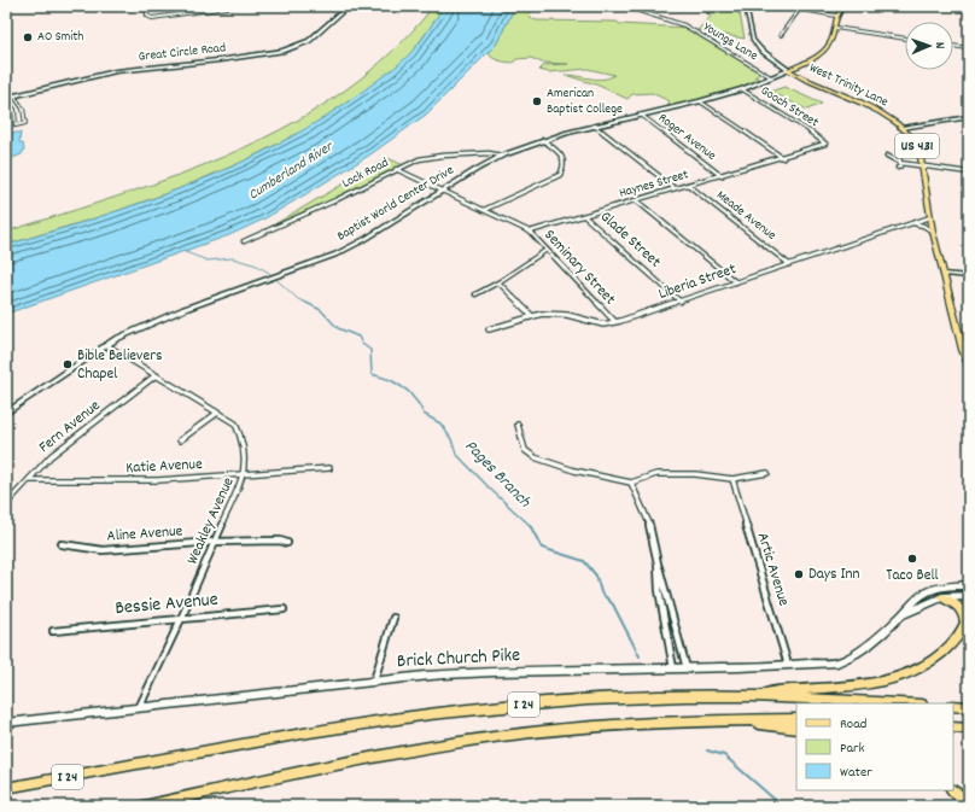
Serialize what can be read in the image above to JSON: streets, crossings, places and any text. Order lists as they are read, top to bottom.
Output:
{
  "streets": {
    "highway": ["I 24"],
    "main road": ["West Trinity Lane", "US 431"],
    "street": [
      "Youngs Lane",
      "Great Circle Road",
      "Gooch Street",
      "Roger Avenue",
      "Lock Road",
      "Haynes Street",
      "Baptist World Center Drive",
      "Meade Avenue",
      "Glade Street",
      "Seminary Street",
      "Liberia Street",
      "Fern Avenue",
      "Katie Avenue",
      "Weakley Avenue",
      "Aline Avenue",
      "Artic Avenue",
      "Bessie Avenue",
      "Brick Church Pike"
    ]
  },
  "crossings": [
    ["Youngs Lane", "Baptist World Center Drive"],
    ["West Trinity Lane", "Baptist World Center Drive"],
    ["West Trinity Lane", "Liberia Street"],
    ["Gooch Street", "Haynes Street"],
    ["Gooch Street", "Baptist World Center Drive"],
    ["Roger Avenue", "Haynes Street"],
    ["Roger Avenue", "Baptist World Center Drive"],
    ["Lock Road", "Baptist World Center Drive"],
    ["Lock Road", "Seminary Street"],
    ["Haynes Street", "Meade Avenue"],
    ["Haynes Street", "Glade Street"],
    ["Haynes Street", "Seminary Street"],
    ["Baptist World Center Drive", "Seminary Street"],
    ["Baptist World Center Drive", "Weakley Avenue"],
    ["Meade Avenue", "Liberia Street"],
    ["Glade Street", "Liberia Street"],
    ["Seminary Street", "Liberia Street"],
    ["Fern Avenue", "Katie Avenue"],
    ["Fern Avenue", "Weakley Avenue"],
    ["Katie Avenue", "Weakley Avenue"],
    ["Weakley Avenue", "Aline Avenue"],
    ["Weakley Avenue", "Bessie Avenue"],
    ["Weakley Avenue", "Brick Church Pike"],
    ["Artic Avenue", "Brick Church Pike"]
  ],
  "water": ["Cumberland River", "Pages Branch"],
  "places": [
    "AO Smith",
    "American Baptist College",
    "Bible Believers Chapel",
    "Taco Bell",
    "Days Inn"
  ],
  "legend": ["Road", "Park", "Water"],
  "north": "right"
}
